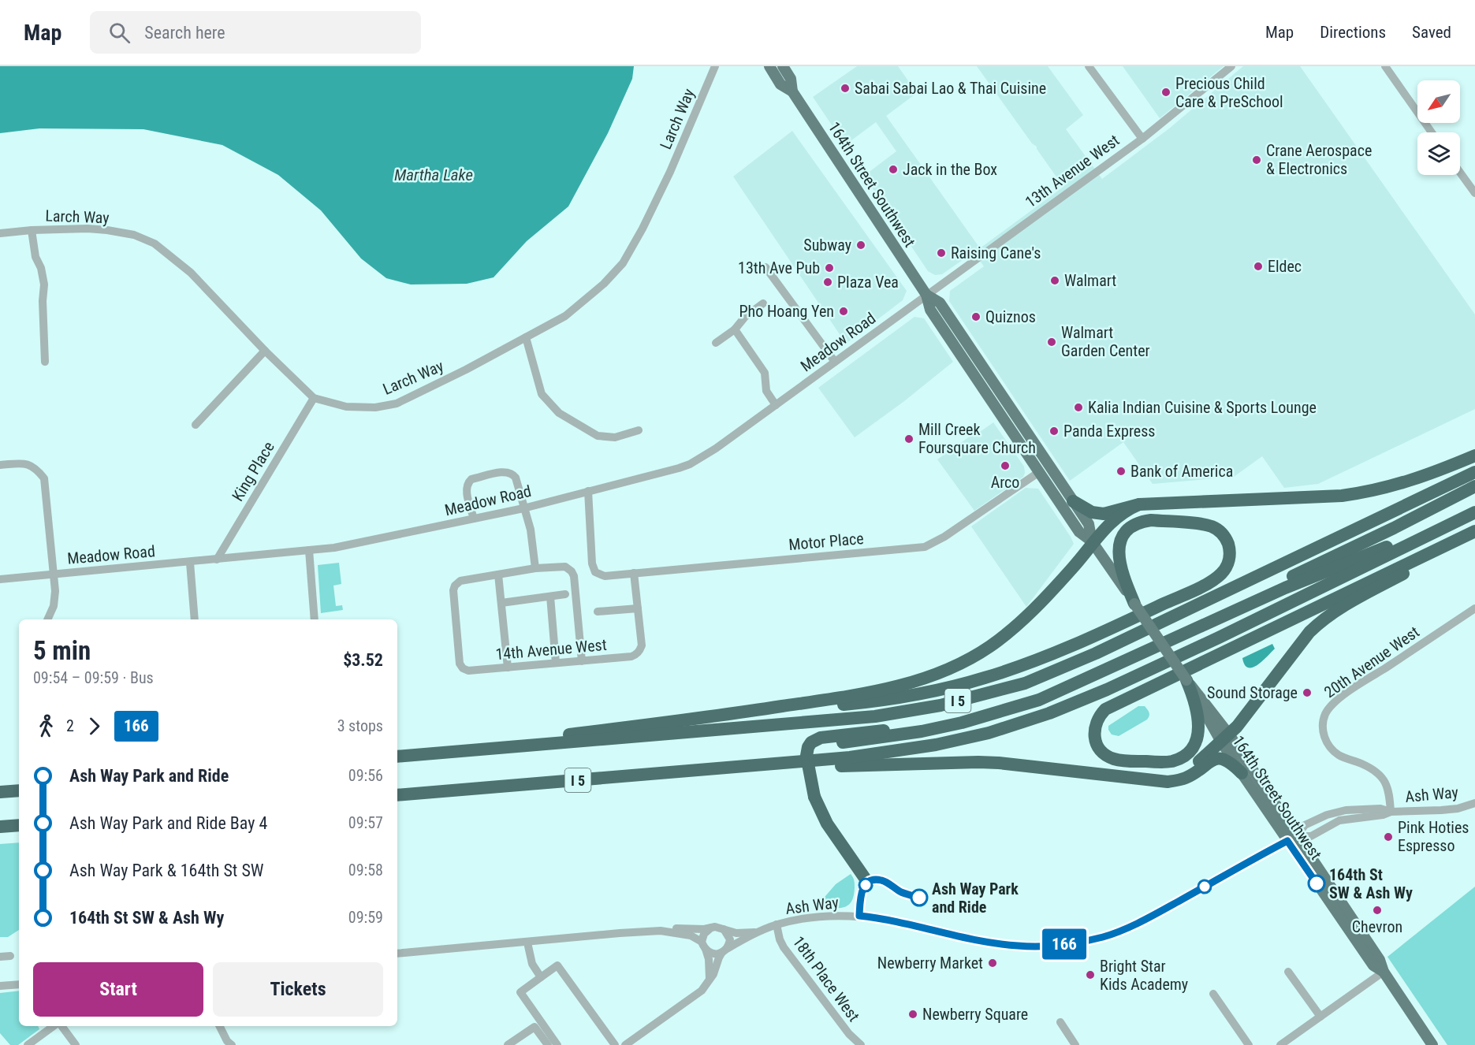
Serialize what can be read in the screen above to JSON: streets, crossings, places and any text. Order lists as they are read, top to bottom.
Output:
{
  "streets": {
    "highway": ["I 5"],
    "main road": ["164th Street Southwest"],
    "street": [
      "Larch Way",
      "13th Avenue West",
      "Meadow Road",
      "King Place",
      "Motor Place",
      "14th Avenue West",
      "20th Avenue West",
      "Ash Way",
      "18th Place West"
    ]
  },
  "crossings": [
    ["Larch Way", "King Place"],
    ["13th Avenue West", "164th Street Southwest"],
    ["13th Avenue West", "Meadow Road"],
    ["164th Street Southwest", "Meadow Road"],
    ["164th Street Southwest", "Motor Place"],
    ["164th Street Southwest", "Ash Way"],
    ["Meadow Road", "King Place"],
    ["Meadow Road", "Motor Place"],
    ["20th Avenue West", "Ash Way"],
    ["Ash Way", "18th Place West"]
  ],
  "water": ["Martha Lake"],
  "places": [
    "Sabai Sabai Lao & Thai Cuisine",
    "Precious Child Care & PreSchool",
    "Crane Aerospace & Electronics",
    "Jack in the Box",
    "Subway",
    "Raising Cane's",
    "Eldec",
    "13th Ave Pub",
    "Walmart",
    "Plaza Vea",
    "Pho Hoang Yen",
    "Quiznos",
    "Walmart Garden Center",
    "Kalia Indian Cuisine & Sports Lounge",
    "Panda Express",
    "Mill Creek Foursquare Church",
    "Arco",
    "Bank of America",
    "Sound Storage",
    "Pink Hoties Espresso",
    "164th St SW & Ash Wy",
    "Ash Way Park and Ride",
    "Chevron",
    "Newberry Market",
    "Bright Star Kids Academy",
    "Newberry Square"
  ],
  "lines": ["bus line 166"],
  "north": "bottom left",
  "page": {
    "header": "Map",
    "search": "Search here",
    "nav": ["Map", "Directions", "Saved"],
    "on_map": "166",
    "heading": ["5 min", "09:54 – 09:59 · Bus", "$3.52"],
    "legs": ["2", "166", "3 stops"],
    "list": [
      {
        "name": "Ash Way Park and Ride",
        "value": "09:56"
      },
      {
        "name": "Ash Way Park and Ride Bay 4",
        "value": "09:57"
      },
      {
        "name": "Ash Way Park & 164th St SW",
        "value": "09:58"
      },
      {
        "name": "164th St SW & Ash Wy",
        "value": "09:59"
      }
    ],
    "buttons": ["Start", "Tickets"]
  }
}
